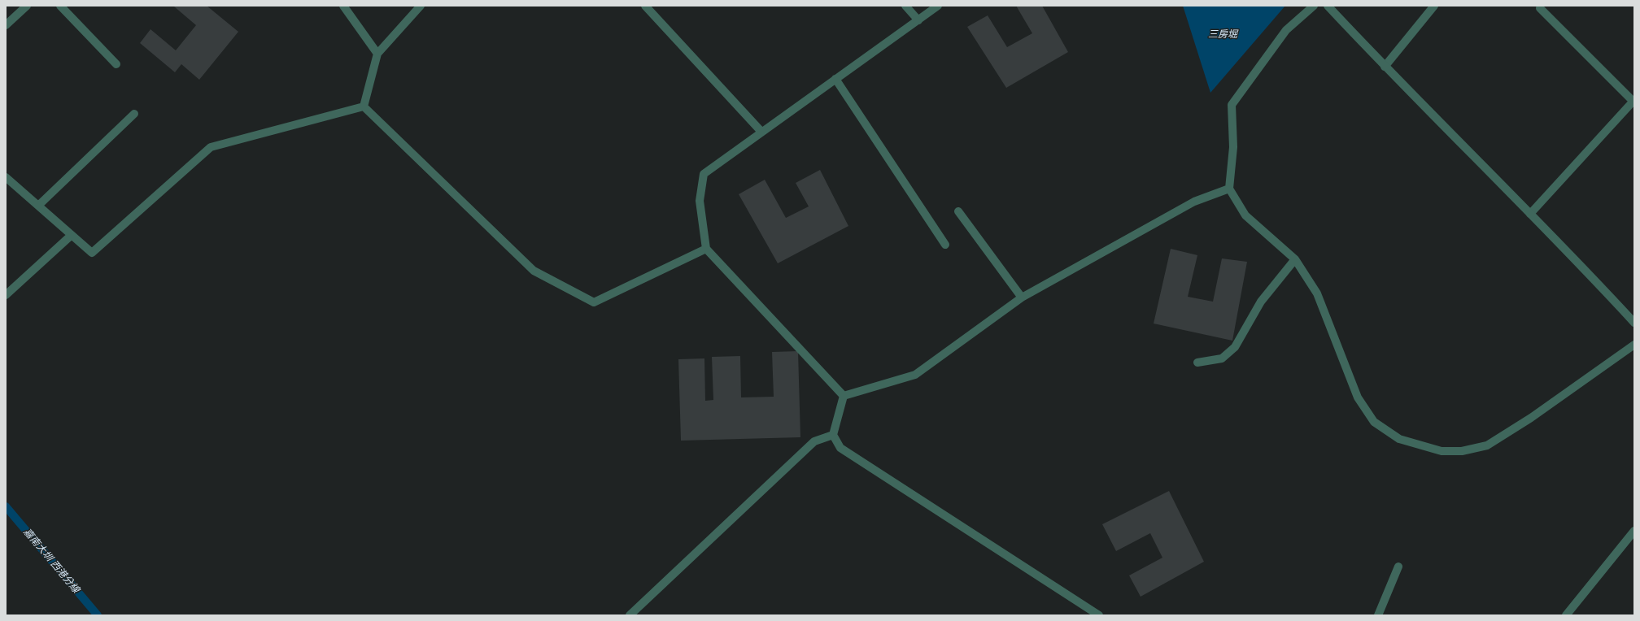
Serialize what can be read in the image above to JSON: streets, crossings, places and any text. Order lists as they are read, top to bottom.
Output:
{
  "water": ["三房堀", "嘉南大圳 西港分線"]
}
